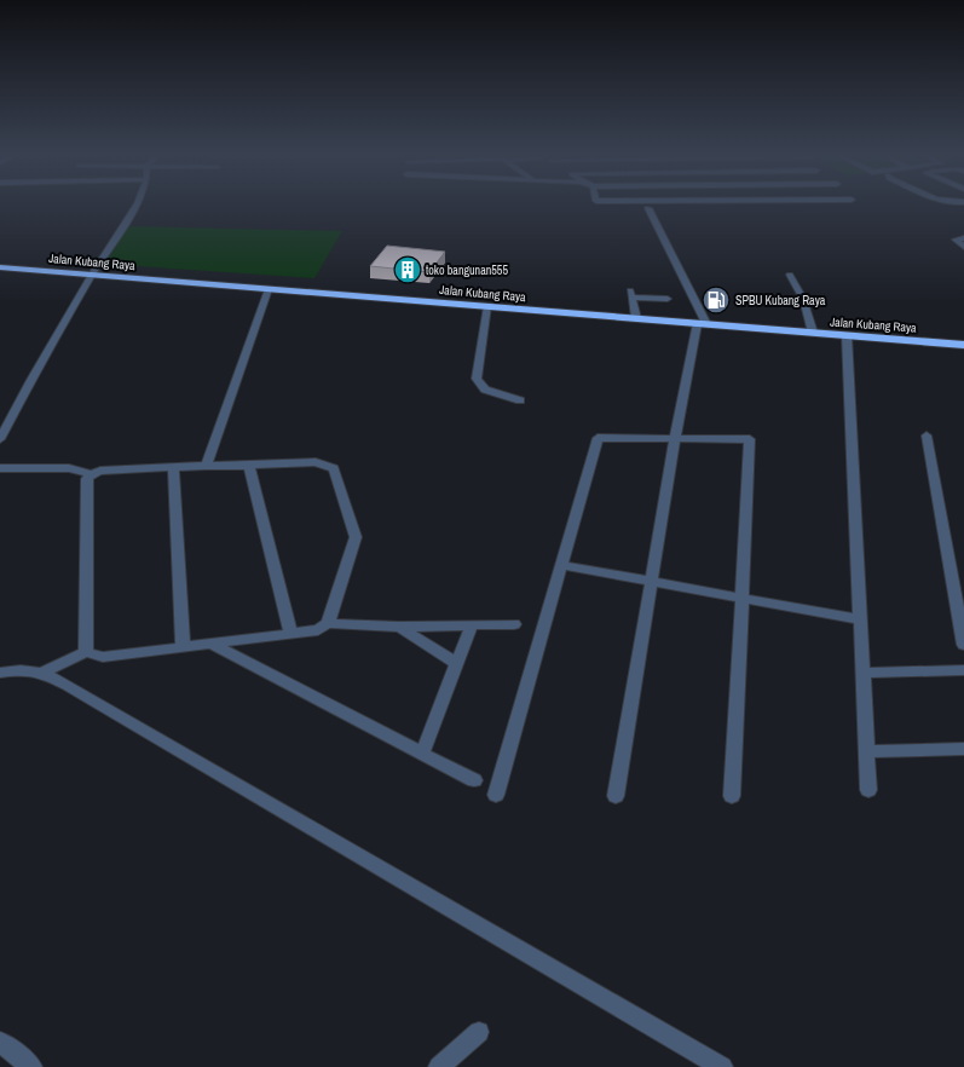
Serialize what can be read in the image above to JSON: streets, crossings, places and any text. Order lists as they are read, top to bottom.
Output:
{
  "streets": {
    "highway": ["Jalan Kubang Raya"]
  },
  "places": {
    "building": ["toko bangunan555"],
    "fuel station": ["SPBU Kubang Raya"]
  }
}
